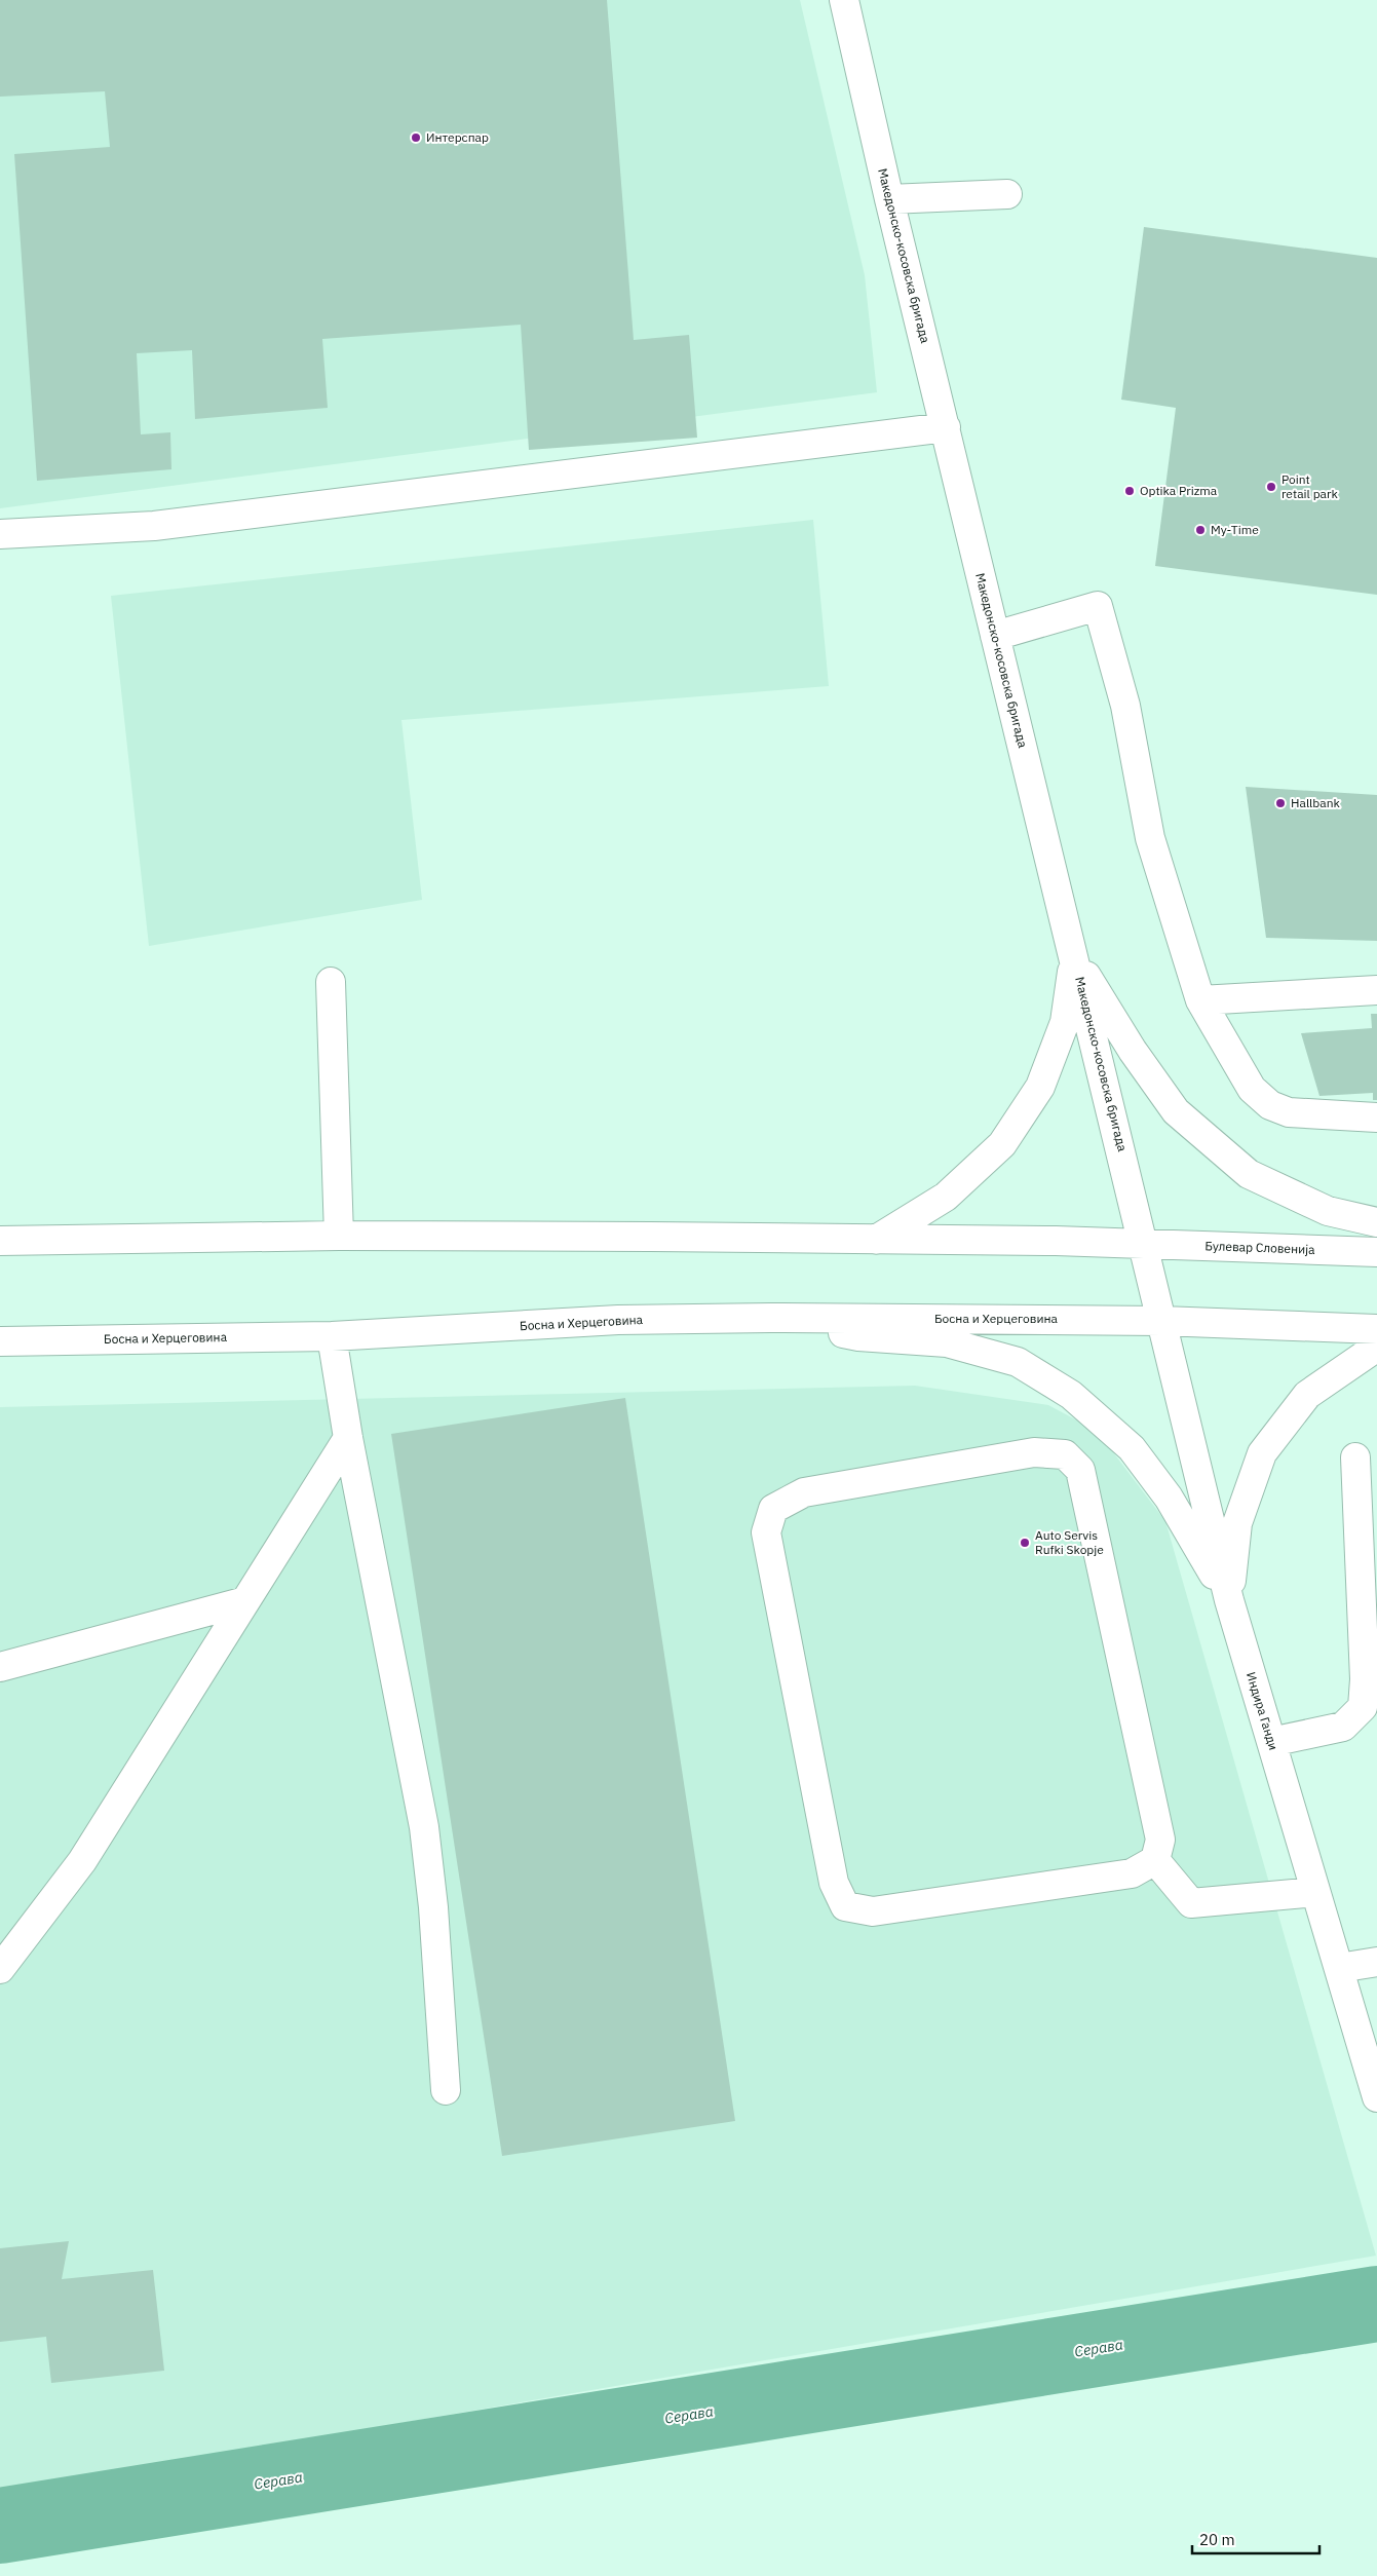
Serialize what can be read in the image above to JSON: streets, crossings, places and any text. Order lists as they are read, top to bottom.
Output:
{
  "streets": {
    "street": [
      "Македонско-косовска бригада",
      "Булевар Словенија",
      "Босна и Херцеговина",
      "Индира Ганди"
    ]
  },
  "crossings": [
    ["Македонско-косовска бригада", "Булевар Словенија"],
    ["Македонско-косовска бригада", "Босна и Херцеговина"],
    ["Македонско-косовска бригада", "Индира Ганди"],
    ["Босна и Херцеговина", "Индира Ганди"]
  ],
  "water": ["Серава"],
  "places": [
    "Интерспар",
    "Point retail park",
    "Optika Prizma",
    "My-Time",
    "Hallbank",
    "Auto Servis Rufki Skopje"
  ],
  "scale_bar": "20 m"
}
